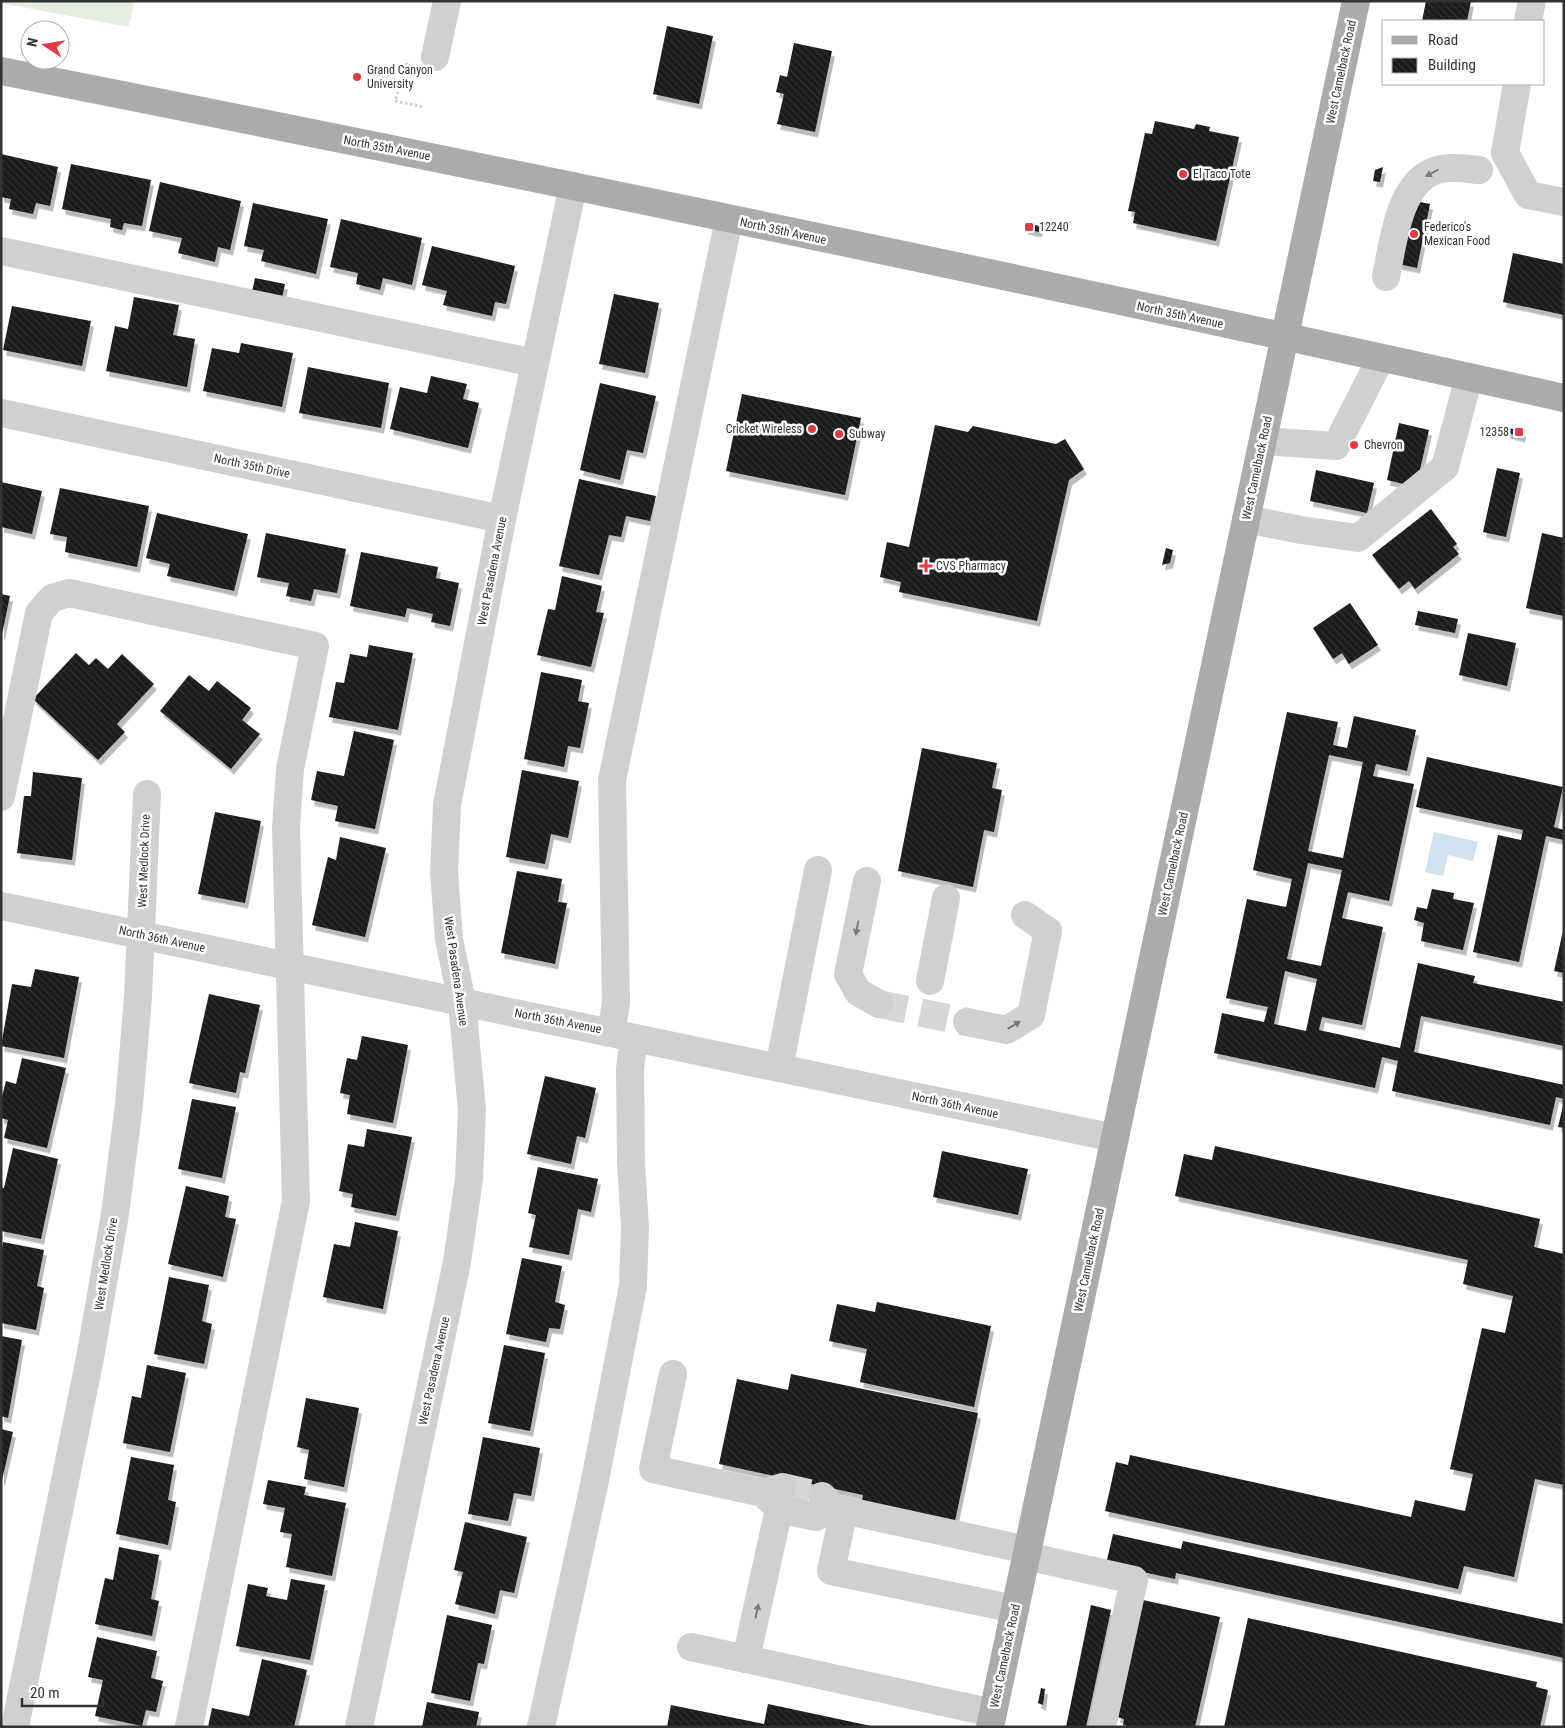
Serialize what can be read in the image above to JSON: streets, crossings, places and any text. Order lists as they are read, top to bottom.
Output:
{
  "streets": {
    "main road": ["West Camelback Road", "North 35th Avenue"],
    "street": [
      "North 35th Drive",
      "West Pasadena Avenue",
      "West Medlock Drive",
      "North 36th Avenue"
    ]
  },
  "crossings": [
    ["West Camelback Road", "North 35th Avenue"],
    ["West Camelback Road", "North 36th Avenue"],
    ["North 35th Avenue", "West Pasadena Avenue"],
    ["North 35th Drive", "West Pasadena Avenue"],
    ["West Pasadena Avenue", "North 36th Avenue"],
    ["West Medlock Drive", "North 36th Avenue"]
  ],
  "places": {
    "other": [
      "Grand Canyon University",
      "El Taco Tote",
      "Federico's Mexican Food",
      "Cricket Wireless",
      "Subway",
      "Chevron"
    ],
    "transit": ["12240", "12358"],
    "health": ["CVS Pharmacy"]
  },
  "legend": ["Road", "Building"],
  "scale_bar": "20 m",
  "north": "left"
}
